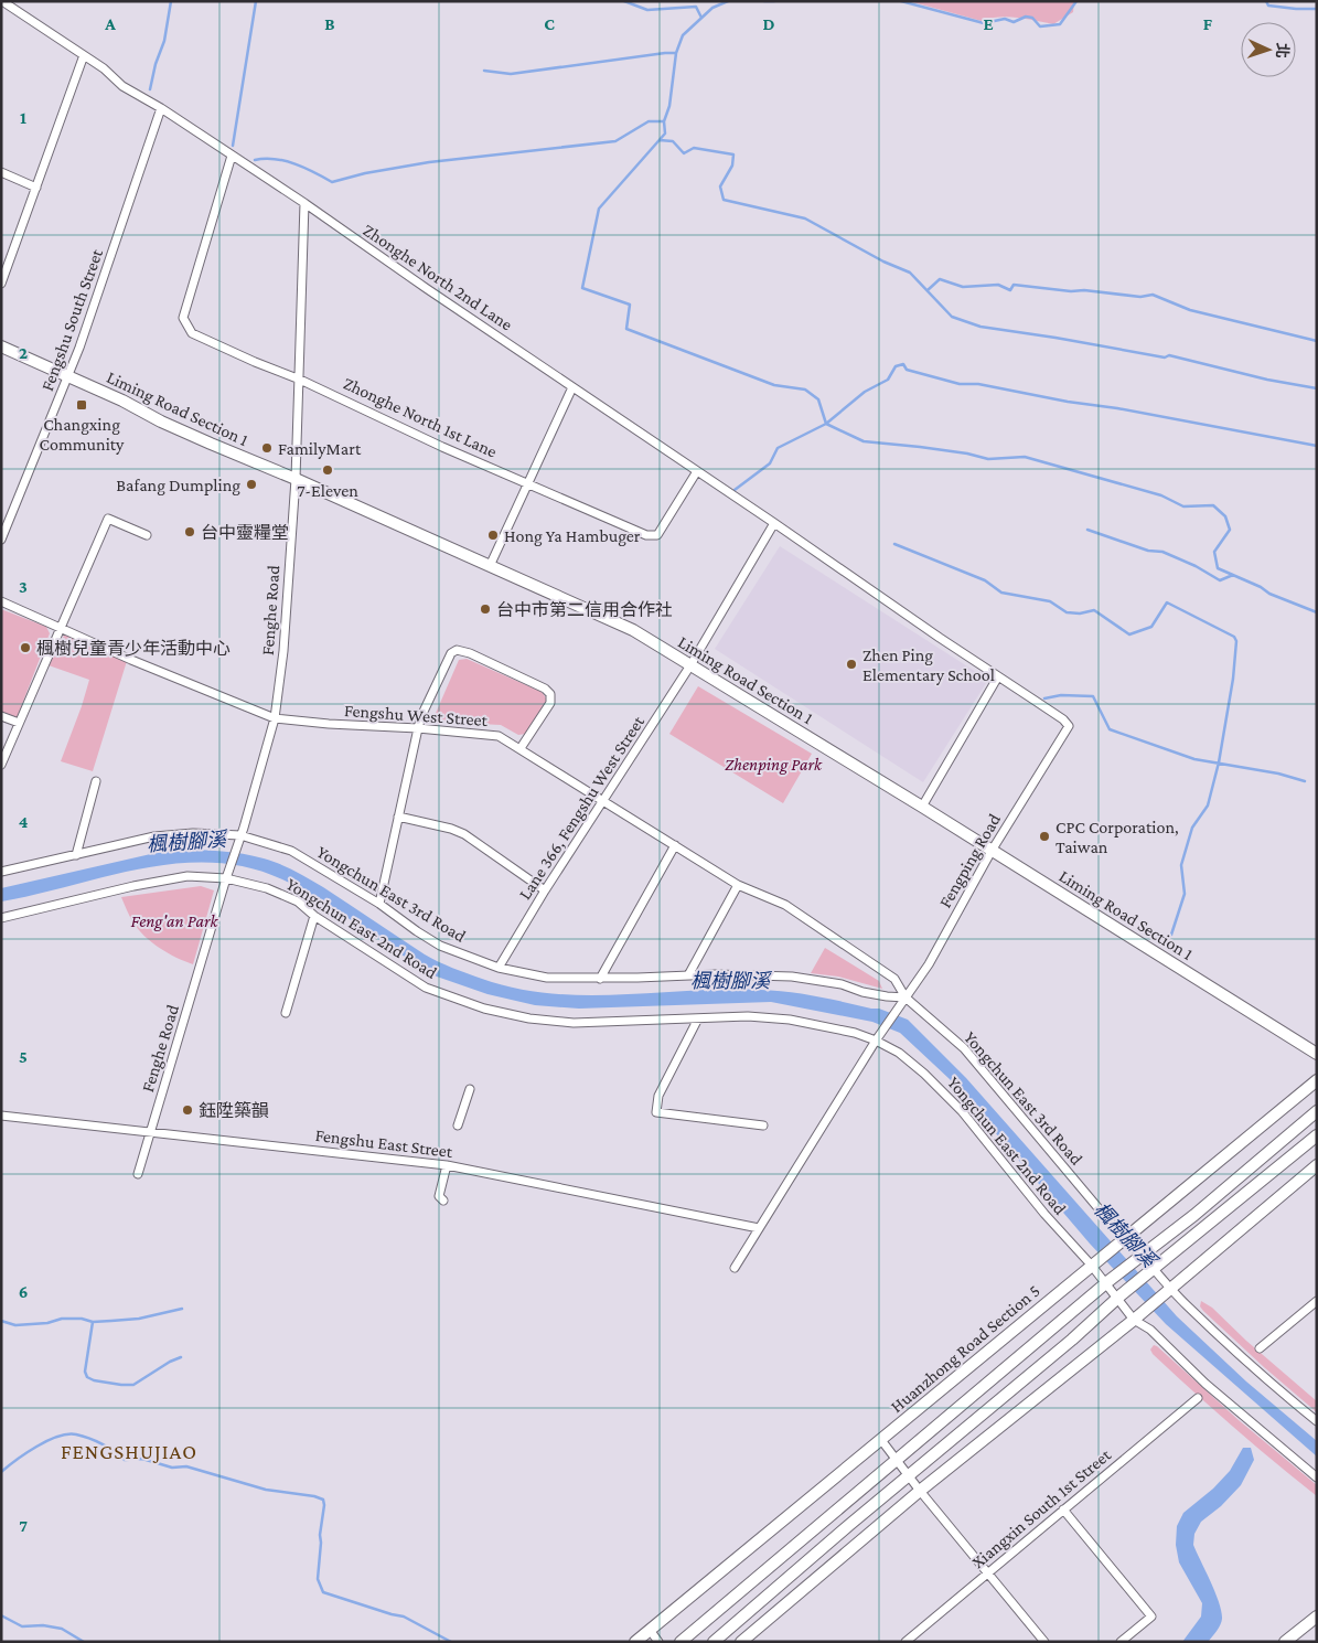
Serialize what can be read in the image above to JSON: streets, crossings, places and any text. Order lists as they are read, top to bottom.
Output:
{
  "streets": {
    "street": [
      "Zhonghe North 2nd Lane",
      "Fengshu South Street",
      "Liming Road Section 1",
      "Zhonghe North 1st Lane",
      "Fenghe Road",
      "Fengshu West Street",
      "Lane 366, Fengshu West Street",
      "Fengping Road",
      "Yongchun East 3rd Road",
      "Yongchun East 2nd Road",
      "Fengshu East Street",
      "Huanzhong Road Section 5",
      "Xiangxin South 1st Street"
    ]
  },
  "crossings": [
    ["Zhonghe North 2nd Lane", "Fengshu South Street"],
    ["Zhonghe North 2nd Lane", "Zhonghe North 1st Lane"],
    ["Zhonghe North 2nd Lane", "Fenghe Road"],
    ["Zhonghe North 2nd Lane", "Lane 366, Fengshu West Street"],
    ["Zhonghe North 2nd Lane", "Fengping Road"],
    ["Fengshu South Street", "Liming Road Section 1"],
    ["Liming Road Section 1", "Fenghe Road"],
    ["Liming Road Section 1", "Lane 366, Fengshu West Street"],
    ["Liming Road Section 1", "Fengping Road"],
    ["Zhonghe North 1st Lane", "Fenghe Road"],
    ["Fenghe Road", "Fengshu West Street"],
    ["Fenghe Road", "Yongchun East 3rd Road"],
    ["Fenghe Road", "Yongchun East 2nd Road"],
    ["Fenghe Road", "Fengshu East Street"],
    ["Fengshu West Street", "Lane 366, Fengshu West Street"],
    ["Fengshu West Street", "Fengping Road"],
    ["Fengshu West Street", "Yongchun East 3rd Road"],
    ["Lane 366, Fengshu West Street", "Yongchun East 3rd Road"],
    ["Fengping Road", "Yongchun East 3rd Road"],
    ["Fengping Road", "Yongchun East 2nd Road"],
    ["Yongchun East 3rd Road", "Huanzhong Road Section 5"],
    ["Yongchun East 2nd Road", "Huanzhong Road Section 5"]
  ],
  "districts": ["FENGSHUJIAO"],
  "water": ["楓樹腳溪"],
  "parks": ["Zhenping Park", "Feng'an Park"],
  "places": {
    "transit": ["Changxing Community"],
    "other": [
      "FamilyMart",
      "7-Eleven",
      "Bafang Dumpling",
      "台中靈糧堂",
      "Hong Ya Hambuger",
      "台中市第二信用合作社",
      "楓樹兒童青少年活動中心",
      "Zhen Ping Elementary School",
      "CPC Corporation, Taiwan",
      "鈺陞築韻"
    ]
  },
  "north": "right",
  "grid": {
    "columns": [
      "A",
      "B",
      "C",
      "D",
      "E",
      "F"
    ],
    "rows": [
      "1",
      "2",
      "3",
      "4",
      "5",
      "6",
      "7"
    ]
  }
}
